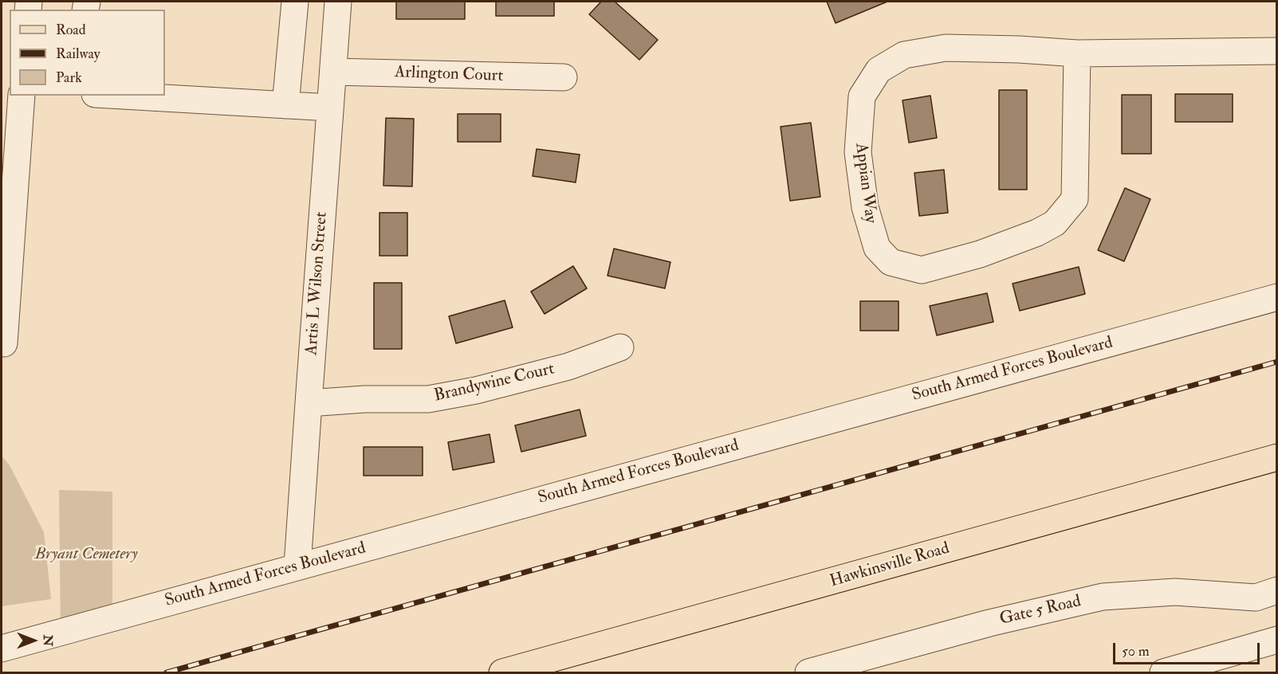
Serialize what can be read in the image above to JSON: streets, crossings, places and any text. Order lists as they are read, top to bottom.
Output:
{
  "streets": {
    "main road": ["Hawkinsville Road"],
    "street": [
      "Arlington Court",
      "Appian Way",
      "Artis L Wilson Street",
      "South Armed Forces Boulevard",
      "Brandywine Court",
      "Gate 5 Road"
    ]
  },
  "crossings": [
    ["Arlington Court", "Artis L Wilson Street"],
    ["Artis L Wilson Street", "South Armed Forces Boulevard"],
    ["Artis L Wilson Street", "Brandywine Court"]
  ],
  "parks": ["Bryant Cemetery"],
  "legend": ["Road", "Railway", "Park"],
  "scale_bar": "50 m",
  "north": "right"
}
